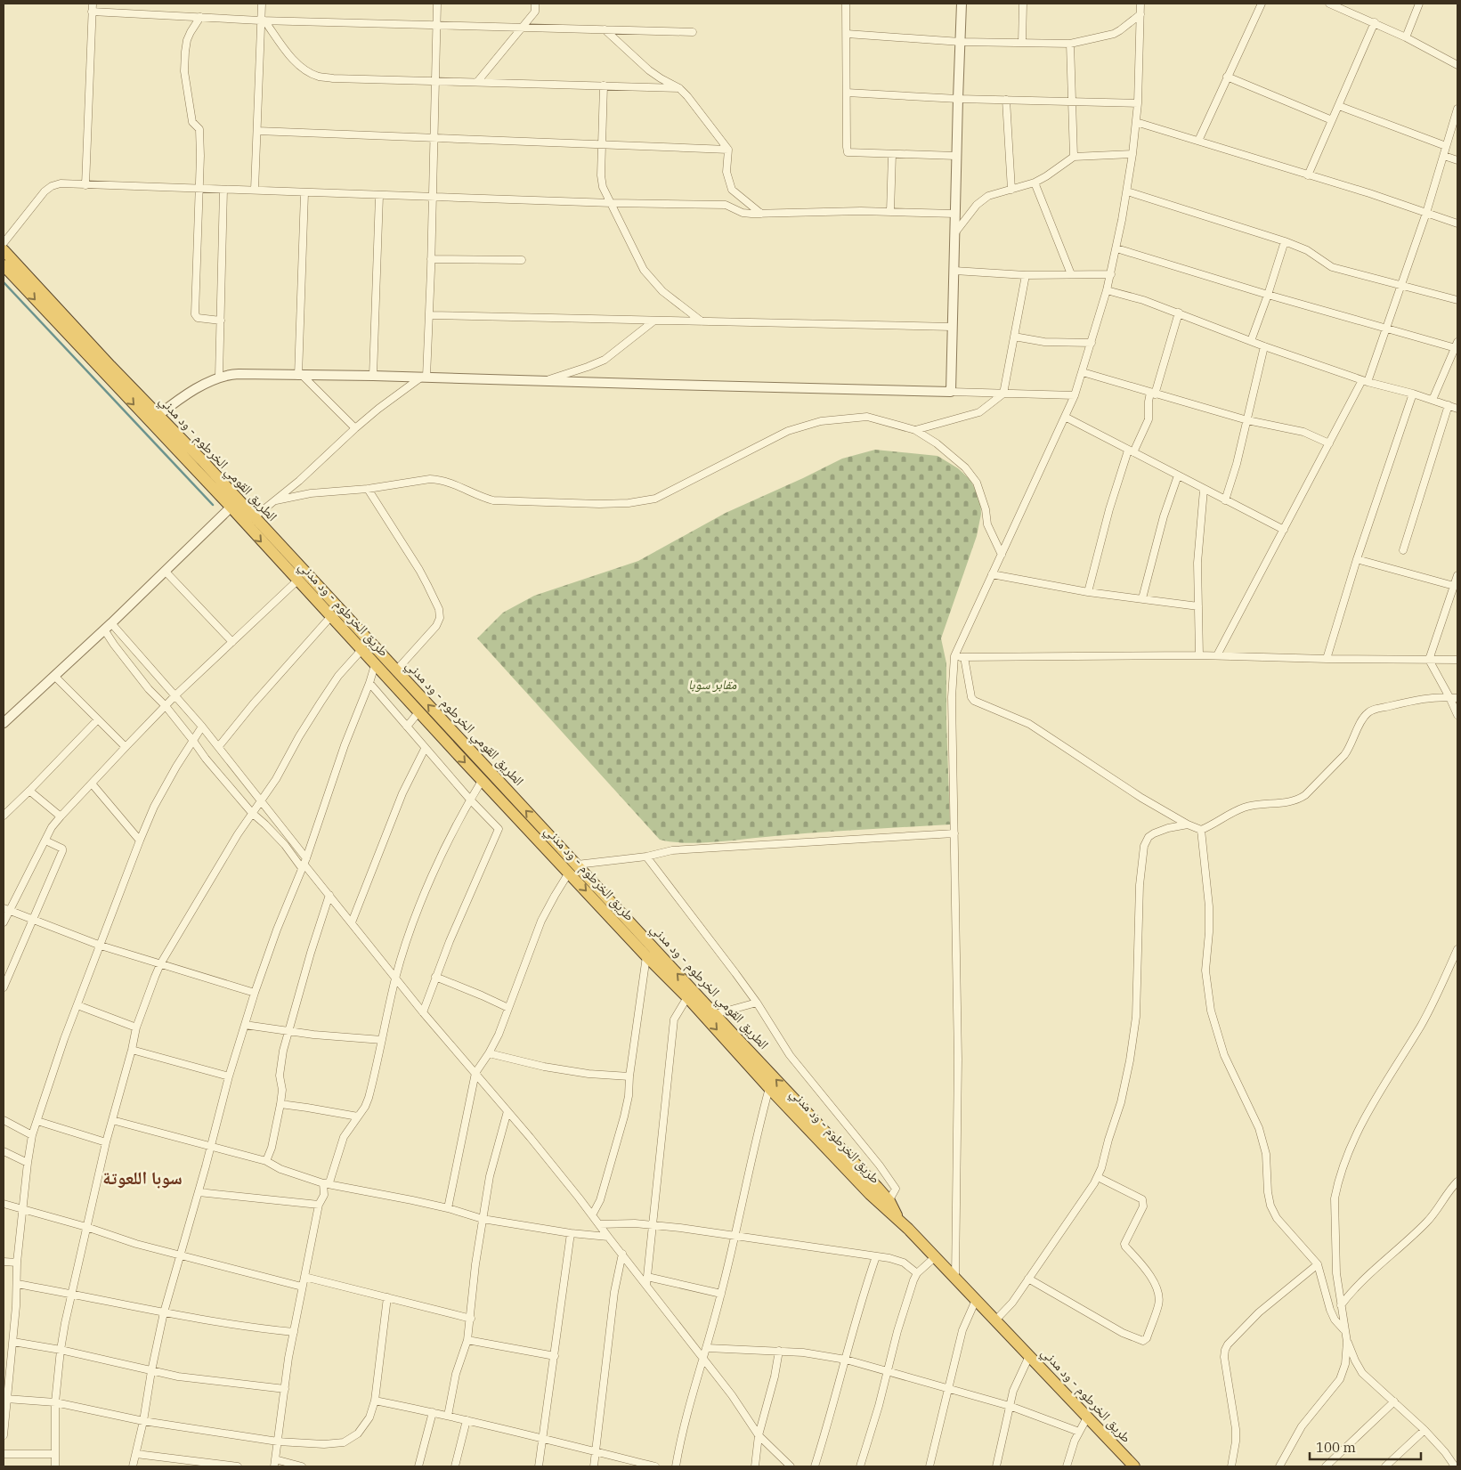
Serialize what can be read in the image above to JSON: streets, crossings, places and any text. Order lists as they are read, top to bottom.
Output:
{
  "streets": {
    "highway": ["الطريق القومي الخرطوم - ود مدني", "طريق الخرطوم - ود مدني"]
  },
  "crossings": [
    ["الطريق القومي الخرطوم - ود مدني", "طريق الخرطوم - ود مدني"]
  ],
  "districts": ["سوبا اللعوتة"],
  "parks": ["مقابر سوبا"],
  "scale_bar": "100 m"
}
